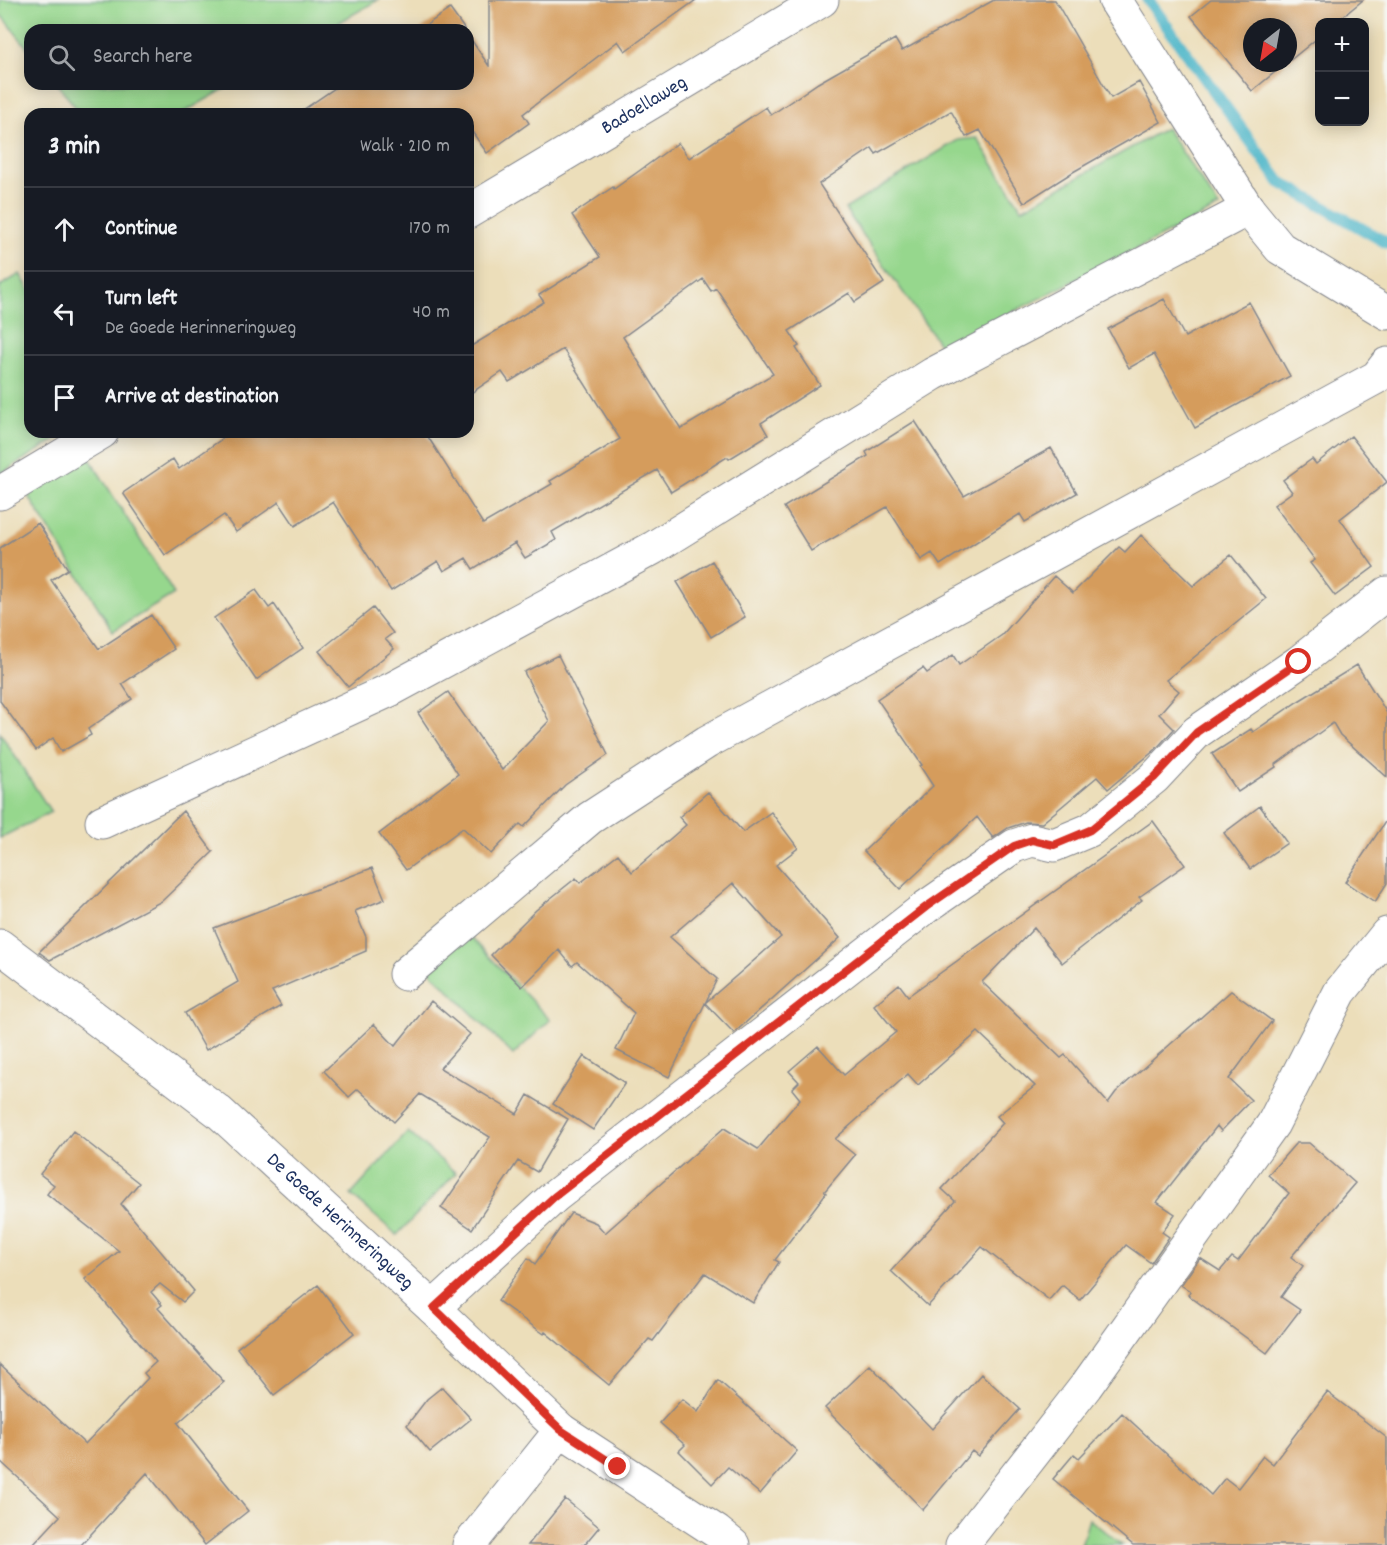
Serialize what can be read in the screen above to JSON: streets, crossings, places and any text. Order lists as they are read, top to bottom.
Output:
{
  "streets": {
    "street": ["Badoellaweg", "De Goede Herinneringweg"]
  },
  "north": "bottom left",
  "page": {
    "map_buttons": ["+", "−"],
    "search": "Search here",
    "heading": ["3 min", "Walk · 210 m"],
    "list": [
      ["Continue", "170 m"],
      ["Turn left", "De Goede Herinneringweg", "40 m"],
      "Arrive at destination"
    ]
  }
}
